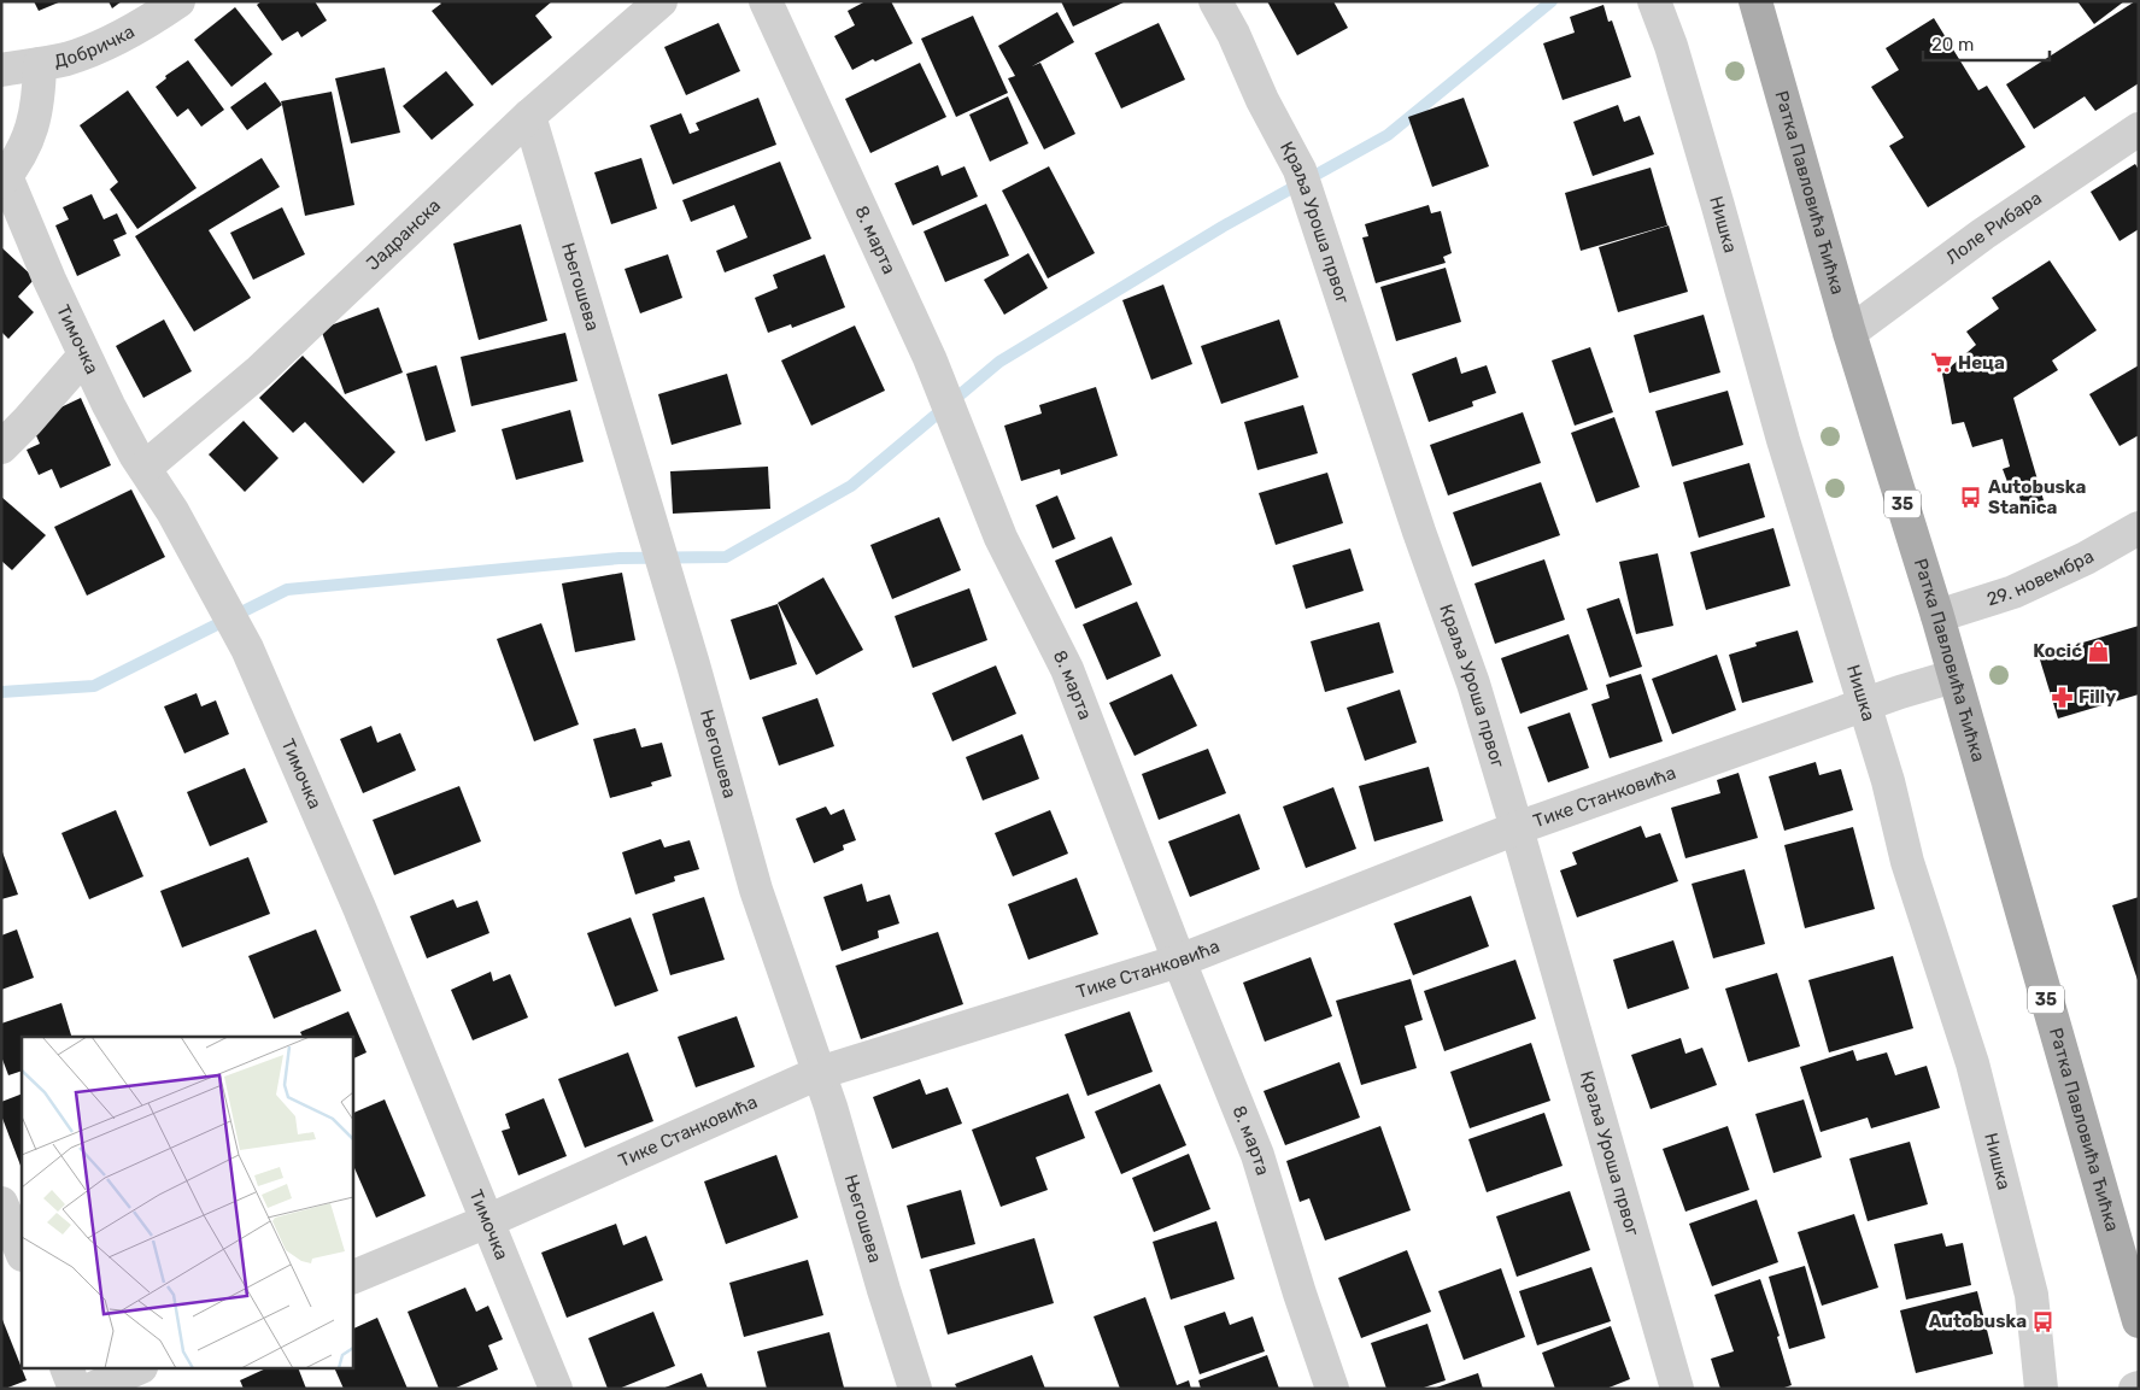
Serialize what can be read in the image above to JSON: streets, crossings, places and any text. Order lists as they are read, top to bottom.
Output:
{
  "streets": {
    "main road": ["Ратка Павловића Ћићка", "35"],
    "street": [
      "Добричка",
      "Нишка",
      "Краља Уроша првог",
      "Лоле Рибара",
      "Јадранска",
      "8. марта",
      "Његошева",
      "Тимочка",
      "29. новембра",
      "Тике Станковића"
    ]
  },
  "crossings": [
    ["Ратка Павловића Ћићка", "Лоле Рибара"],
    ["Ратка Павловића Ћићка", "29. новембра"],
    ["Ратка Павловића Ћићка", "Тике Станковића"],
    ["Нишка", "Тике Станковића"],
    ["Краља Уроша првог", "Тике Станковића"],
    ["Јадранска", "Његошева"],
    ["Јадранска", "Тимочка"],
    ["8. марта", "Тике Станковића"],
    ["Његошева", "Тике Станковића"],
    ["Тимочка", "Тике Станковића"]
  ],
  "places": {
    "supermarket": ["Неца"],
    "bus stop": ["Autobuska Stanica", "Autobuska"],
    "shop": ["Kocić"],
    "pharmacy": ["Filly"]
  },
  "scale_bar": "20 m"
}
